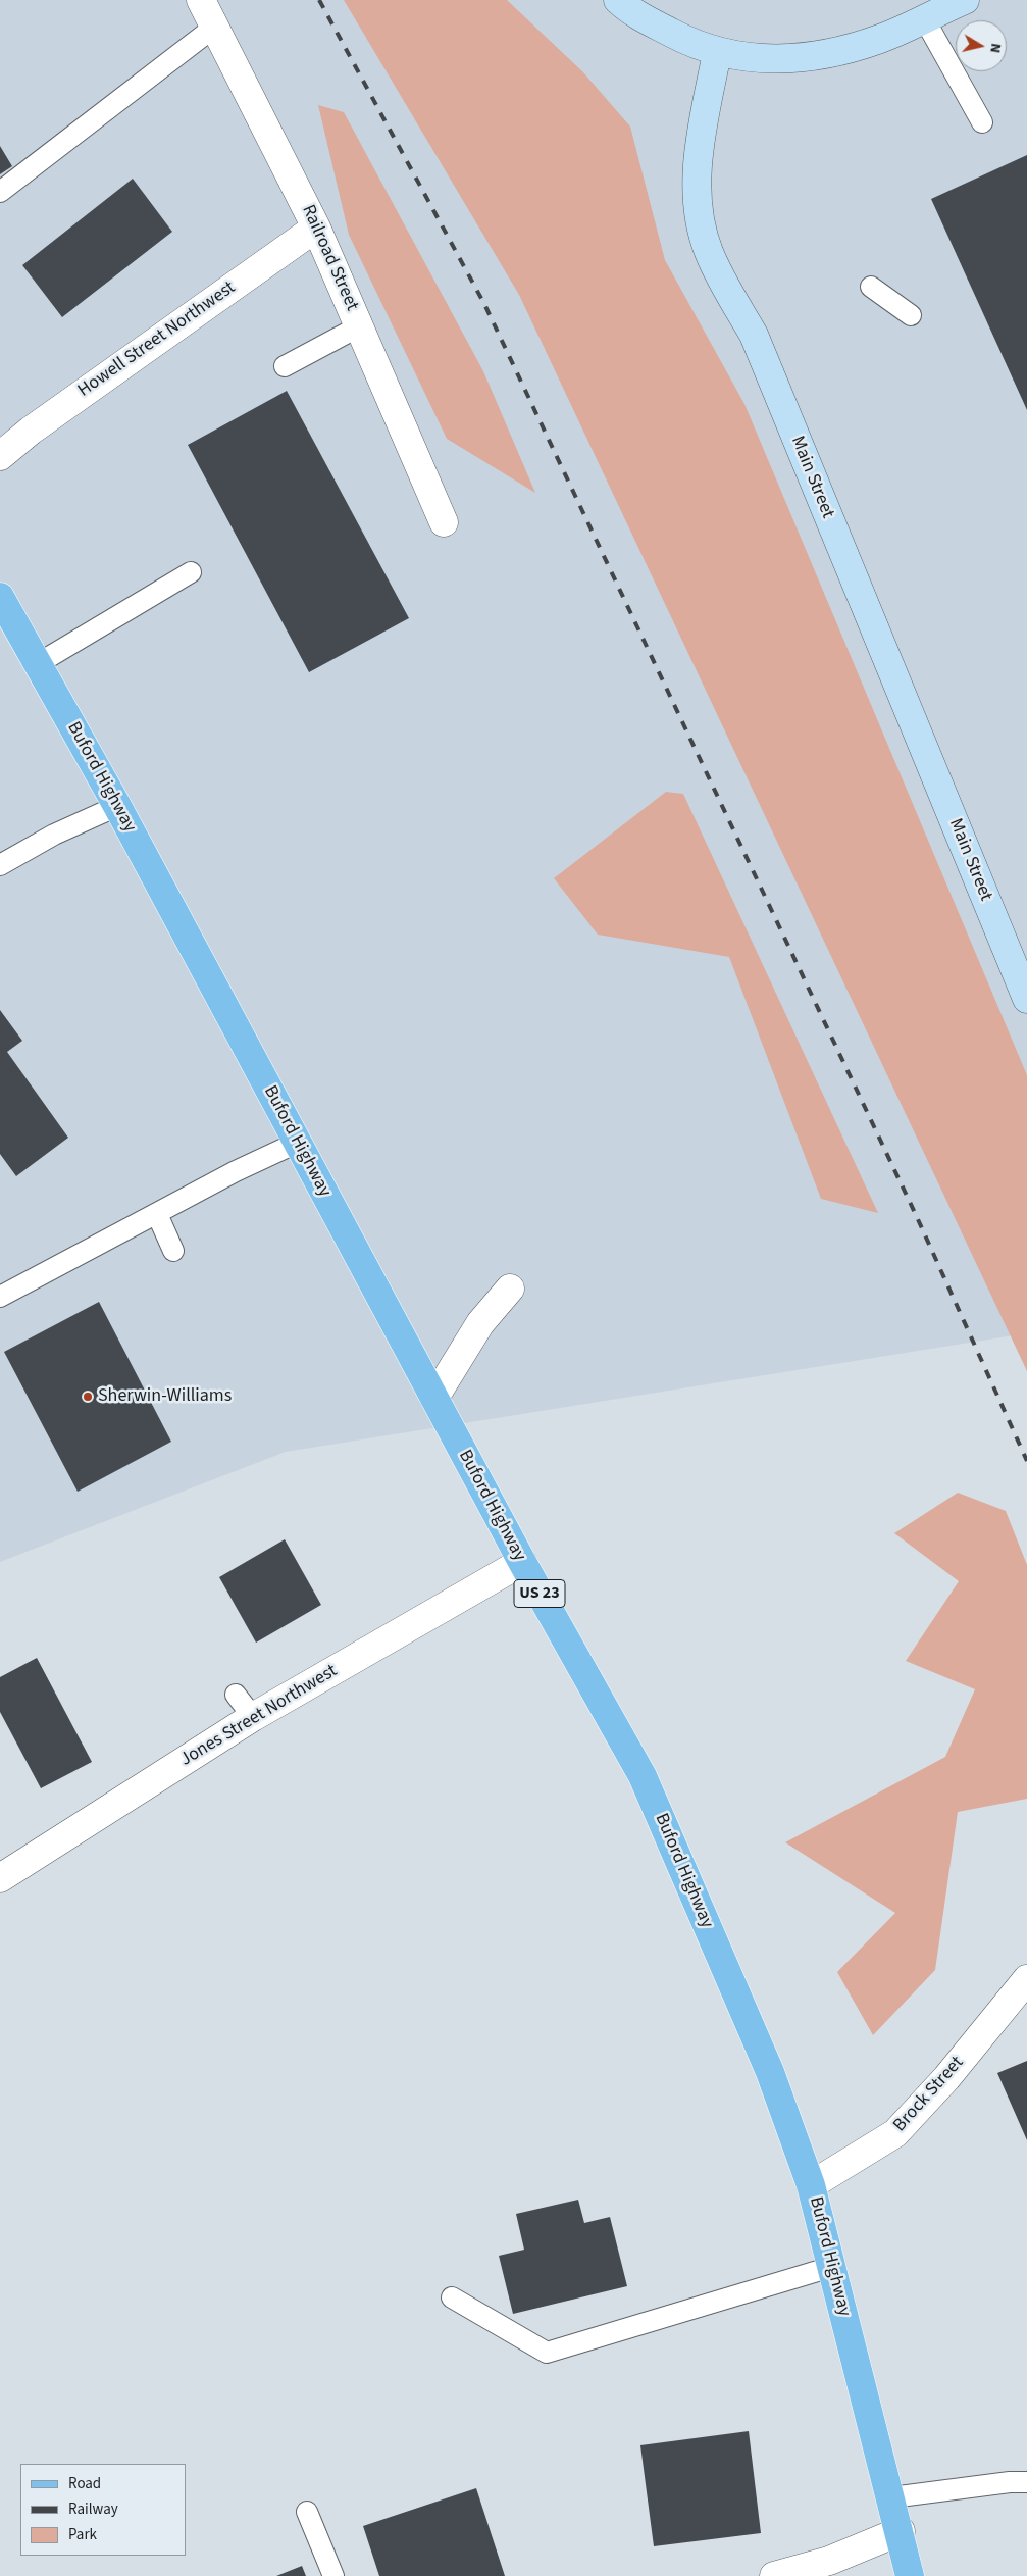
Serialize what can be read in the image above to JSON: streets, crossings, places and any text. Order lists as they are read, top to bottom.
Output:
{
  "streets": {
    "main road": ["Buford Highway", "US 23"],
    "street": [
      "Railroad Street",
      "Howell Street Northwest",
      "Main Street",
      "Jones Street Northwest",
      "Brock Street"
    ]
  },
  "crossings": [
    ["Railroad Street", "Howell Street Northwest"],
    ["Buford Highway", "Jones Street Northwest"],
    ["Buford Highway", "Brock Street"]
  ],
  "places": ["Sherwin-Williams"],
  "legend": ["Road", "Railway", "Park"],
  "north": "right"
}
